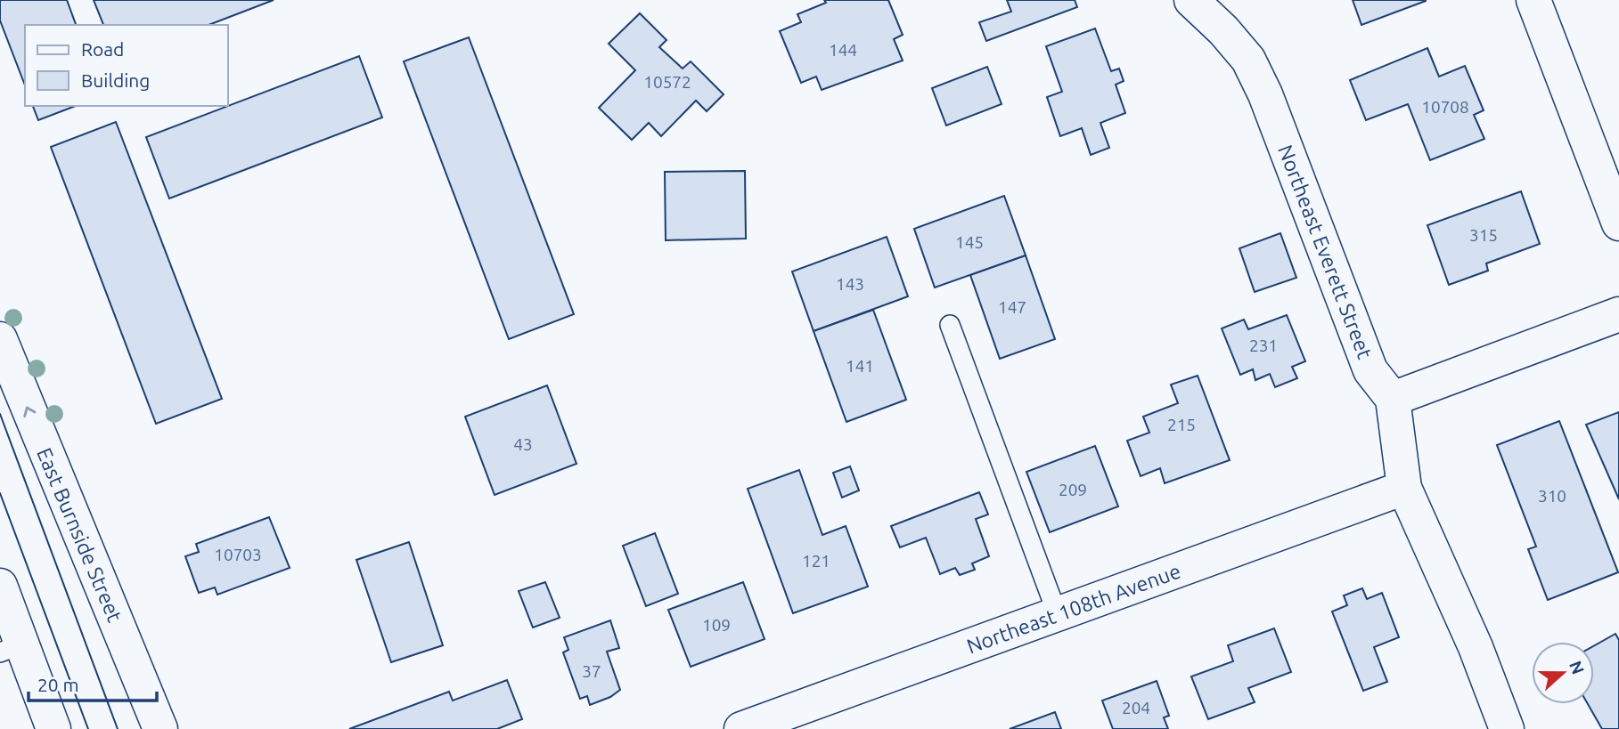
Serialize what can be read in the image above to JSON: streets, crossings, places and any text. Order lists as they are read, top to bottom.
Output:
{
  "streets": {
    "street": ["Northeast Everett Street", "East Burnside Street", "Northeast 108th Avenue"]
  },
  "house_numbers": [
    "144",
    "10572",
    "10708",
    "315",
    "145",
    "143",
    "147",
    "231",
    "141",
    "215",
    "43",
    "209",
    "310",
    "10703",
    "121",
    "109",
    "37",
    "204"
  ],
  "legend": ["Road", "Building"],
  "scale_bar": "20 m",
  "north": "right"
}
